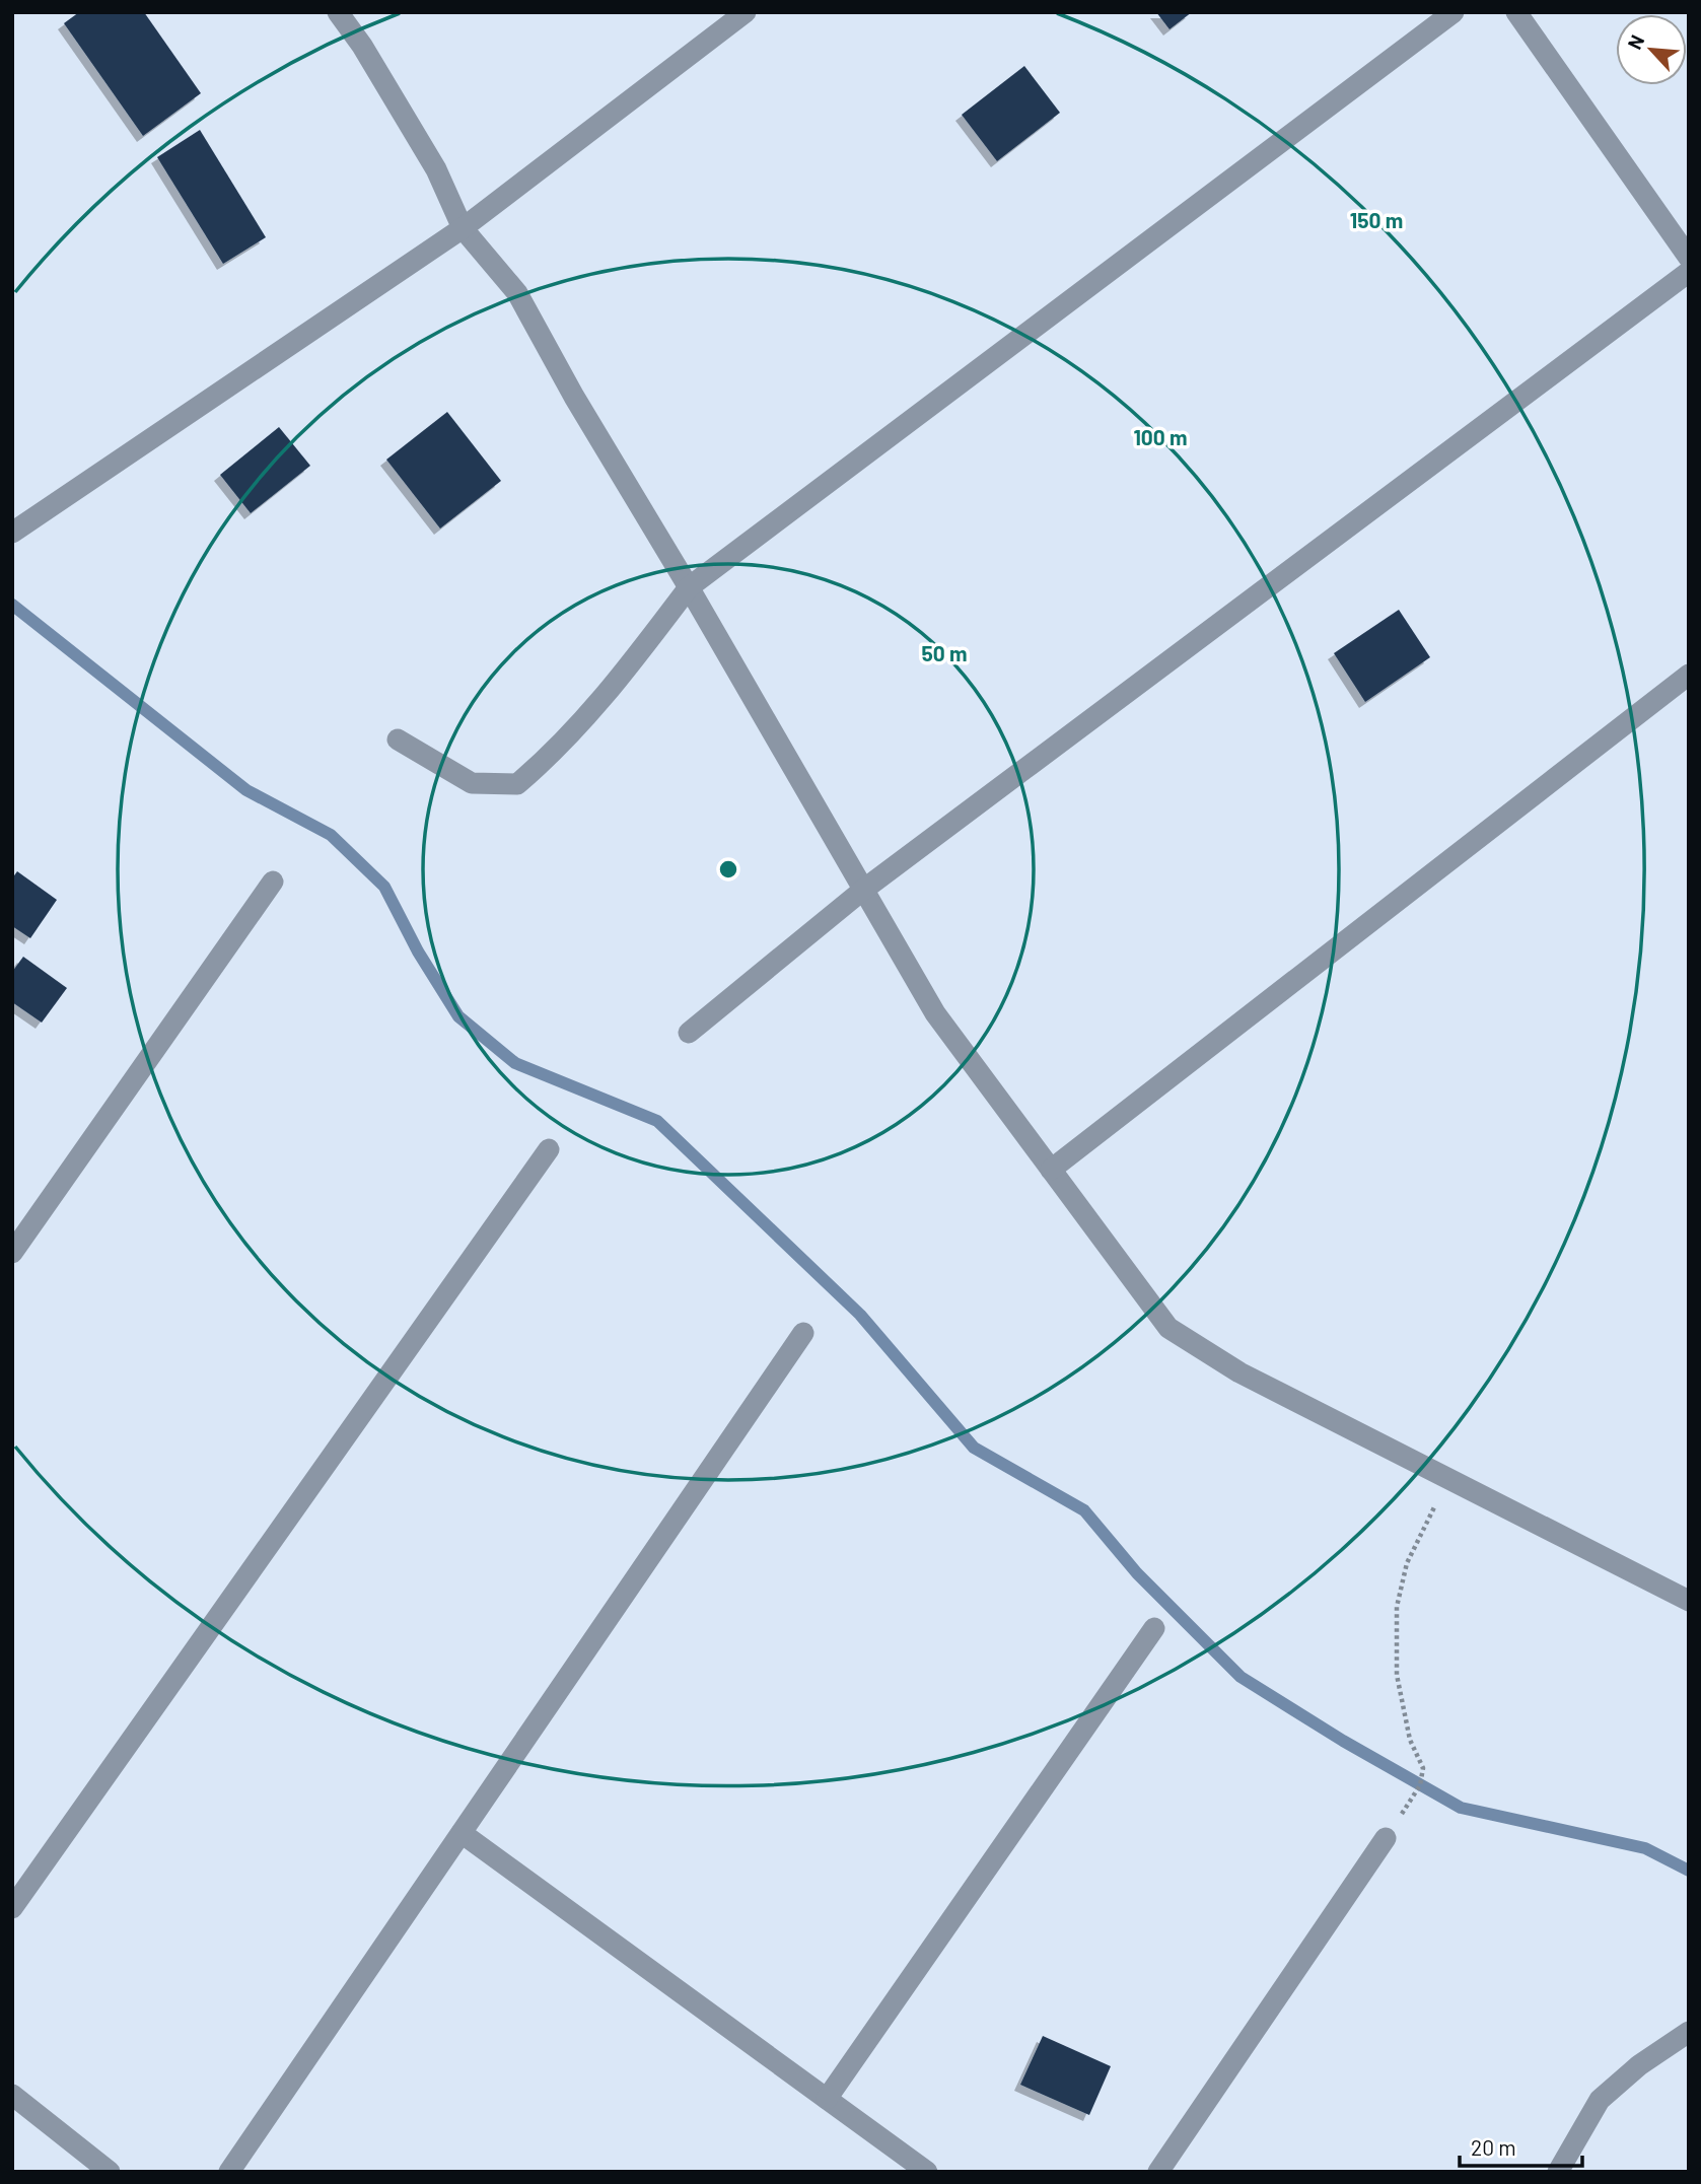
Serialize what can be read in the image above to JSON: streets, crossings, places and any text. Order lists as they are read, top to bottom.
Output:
{
  "scale_bar": "20 m",
  "north": "top left",
  "rings": ["150 m", "100 m", "50 m"]
}
